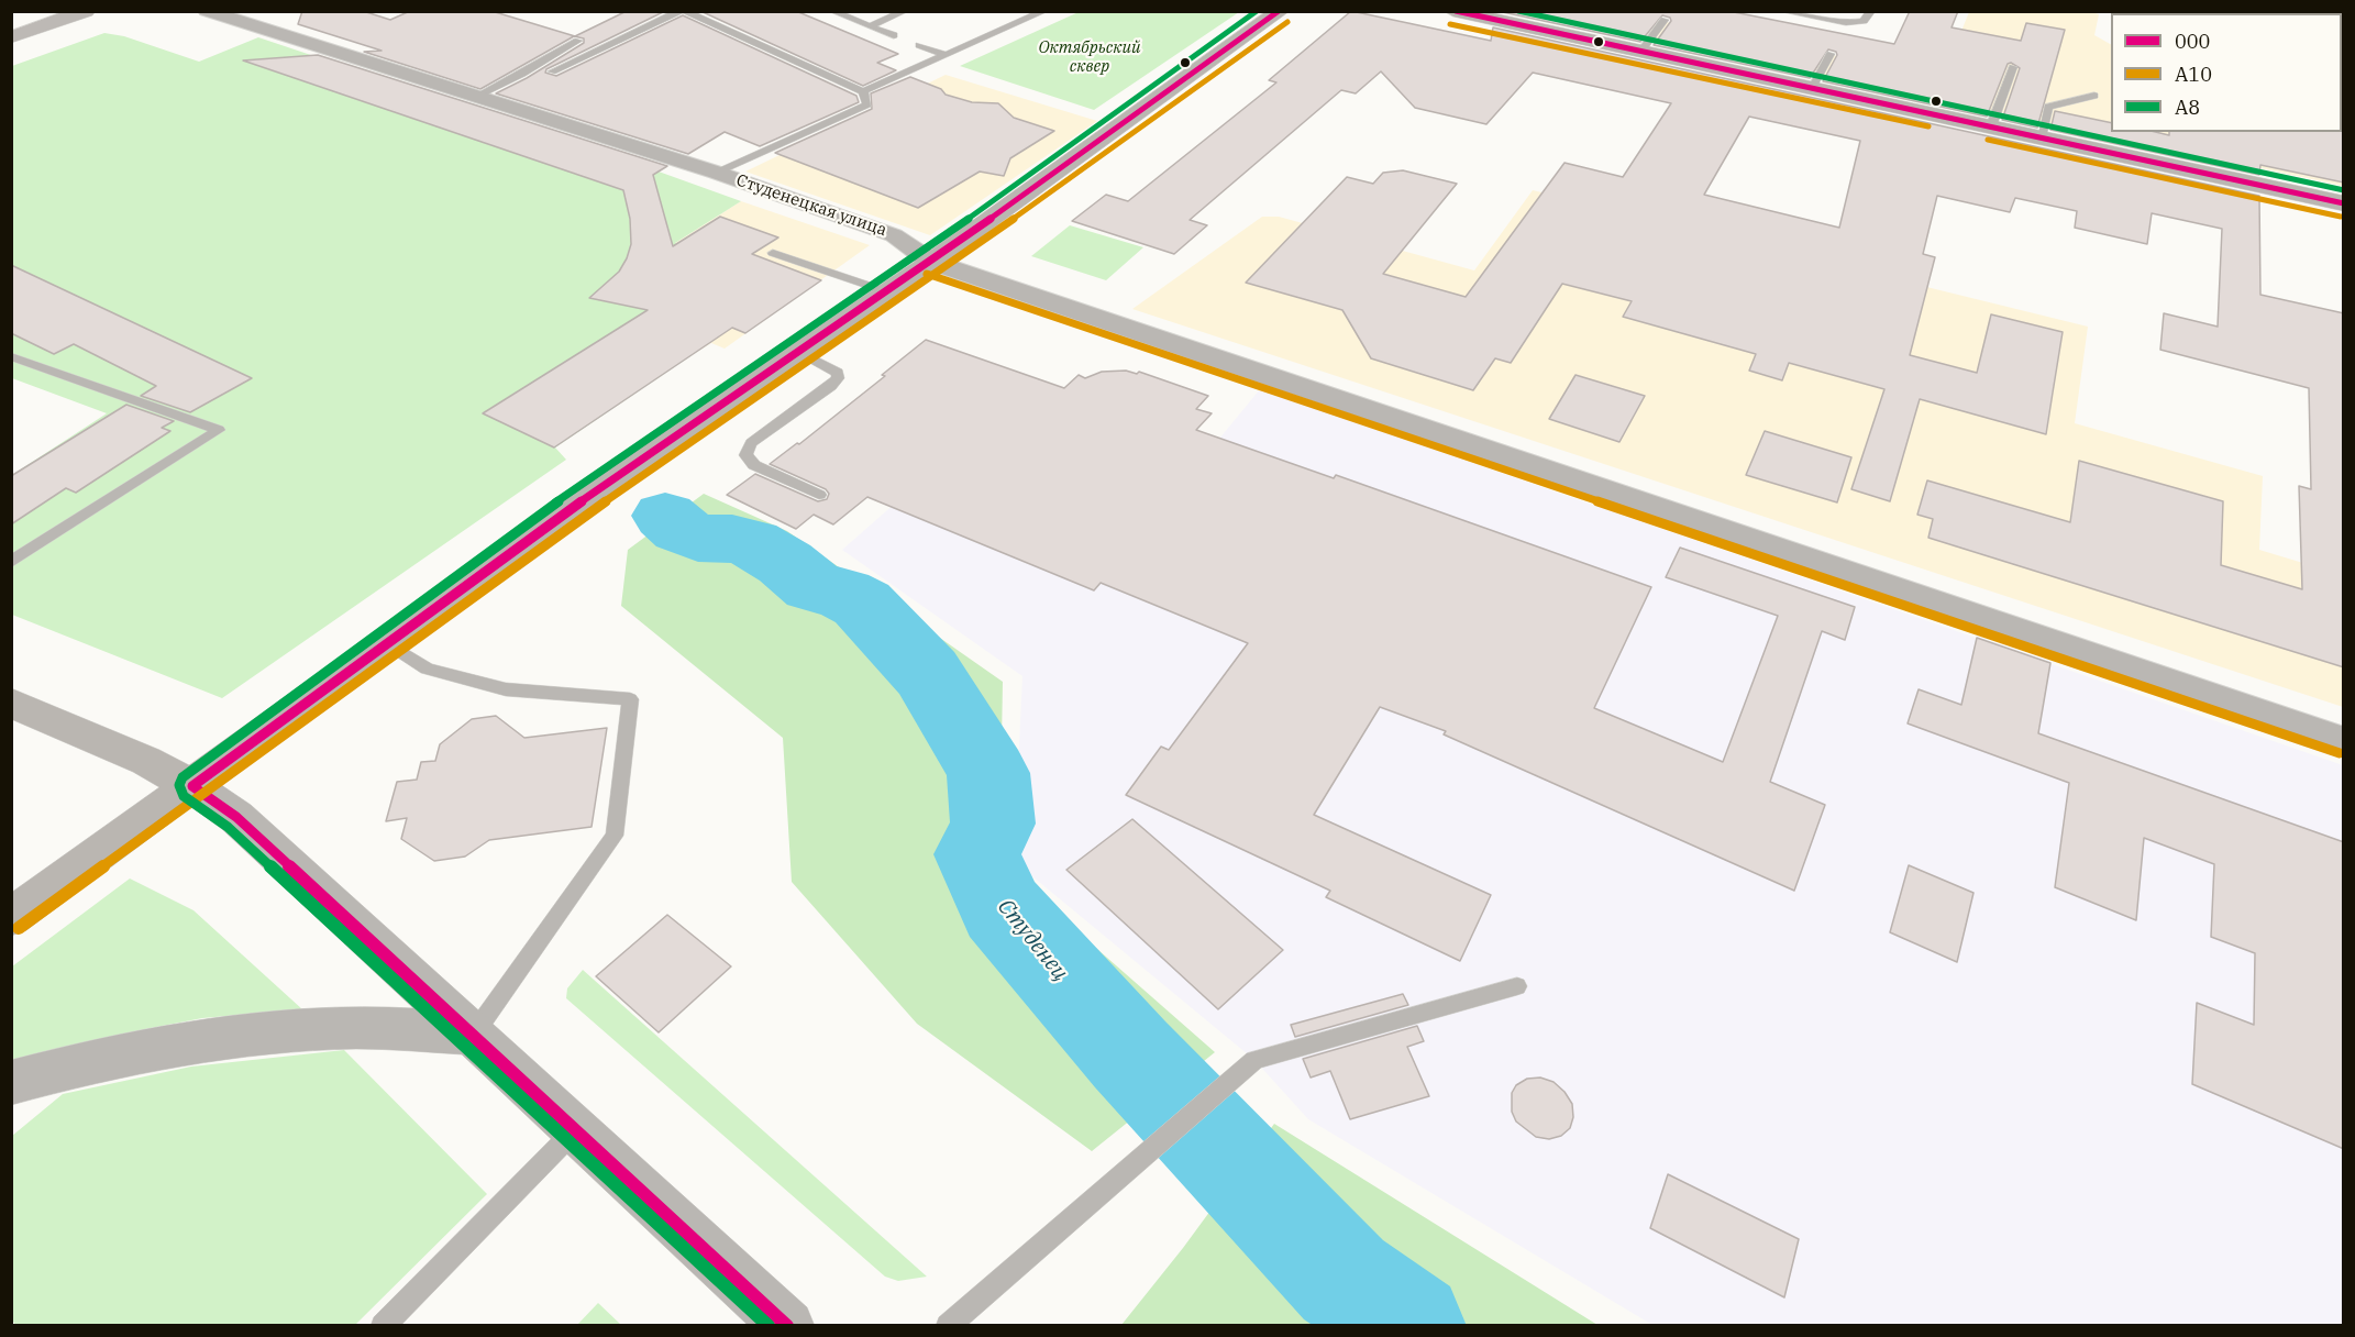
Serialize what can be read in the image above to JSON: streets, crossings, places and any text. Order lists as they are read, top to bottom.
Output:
{
  "streets": {
    "street": ["Студенецкая улица"]
  },
  "water": ["Студенец"],
  "parks": ["Октябрьский сквер"],
  "lines": ["transit line 000", "transit line А8", "transit line А10"],
  "legend": ["000", "А10", "А8"]
}
